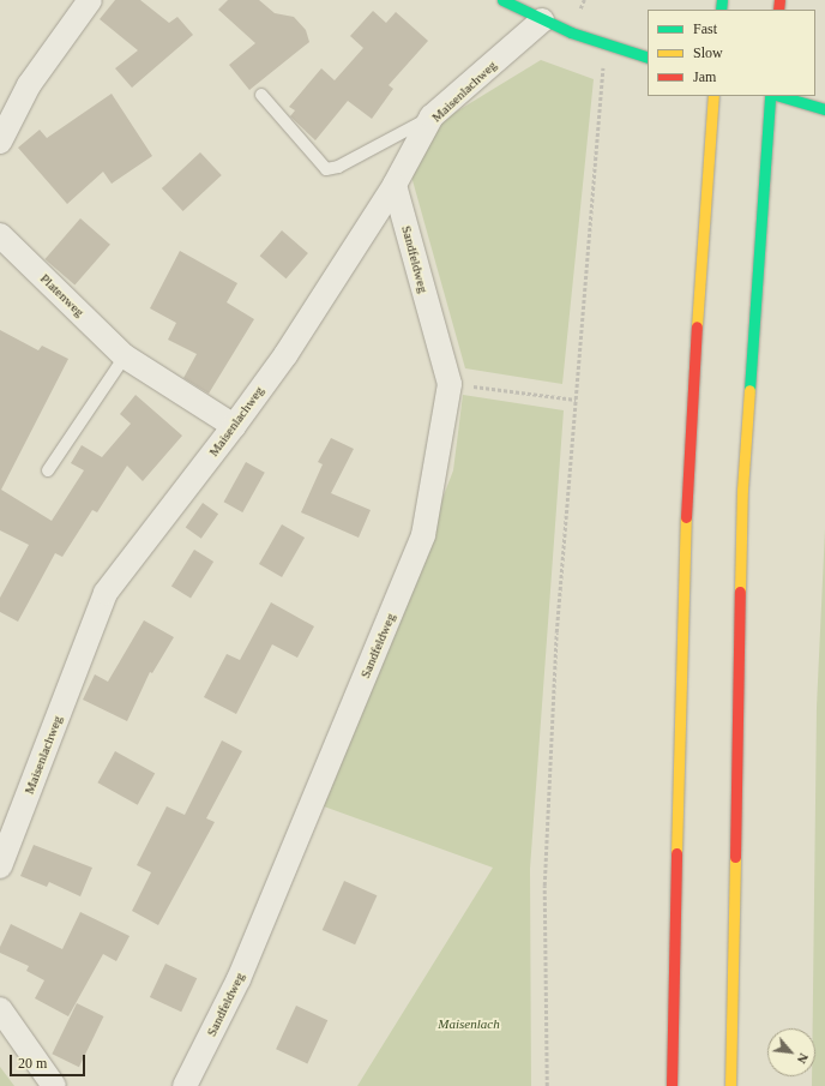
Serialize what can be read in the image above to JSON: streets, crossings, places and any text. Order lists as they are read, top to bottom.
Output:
{
  "streets": {
    "street": ["Maisenlachweg", "Sandfeldweg", "Platenweg"]
  },
  "crossings": [
    ["Maisenlachweg", "Sandfeldweg"],
    ["Maisenlachweg", "Platenweg"]
  ],
  "parks": ["Maisenlach"],
  "legend": ["Fast", "Slow", "Jam"],
  "scale_bar": "20 m",
  "north": "bottom right"
}
